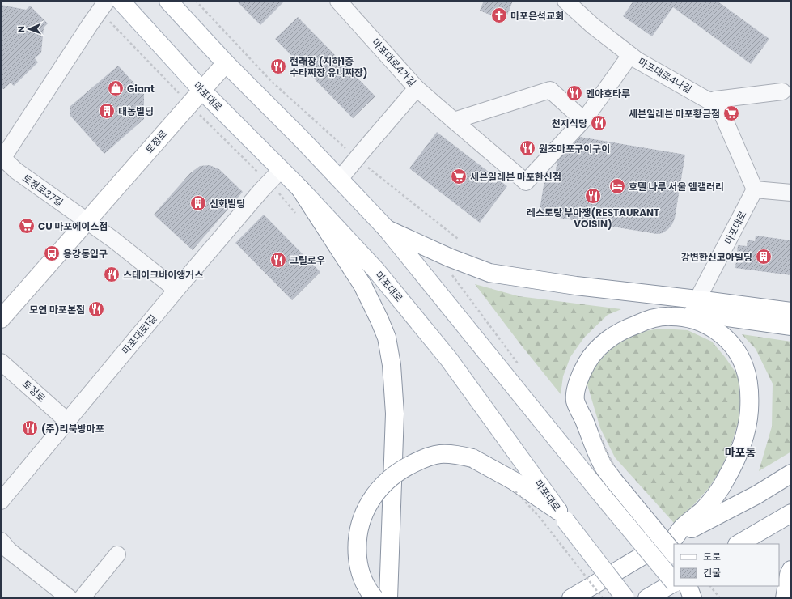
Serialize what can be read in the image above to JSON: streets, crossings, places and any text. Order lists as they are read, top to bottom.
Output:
{
  "streets": {
    "main road": ["마포대로", "토정로"],
    "street": [
      "마포대로4가길",
      "마포대로4나길",
      "토정로37길",
      "마포대로1길"
    ]
  },
  "crossings": [
    ["마포대로4가길", "마포대로4나길"],
    ["마포대로", "토정로"],
    ["마포대로", "마포대로1길"],
    ["토정로", "토정로37길"],
    ["토정로", "마포대로1길"]
  ],
  "districts": ["마포동"],
  "places": {
    "church": ["마포은석교회"],
    "restaurant": [
      "현래장 (지하1층 수타짜장 유니짜장)",
      "멘야호타루",
      "천지식당",
      "원조마포구이구이",
      "레스토랑 부아쟁(RESTAURANT VOISIN)",
      "그릴로우",
      "스테이크바이앵거스",
      "모연 마포본점",
      "(주)리북방마포"
    ],
    "shop": ["Giant"],
    "building": ["대농빌딩", "신화빌딩", "강변한신코아빌딩"],
    "supermarket": ["세븐일레븐 마포황금점", "세븐일레븐 마포한신점", "CU 마포에이스점"],
    "hotel": ["호텔 나루 서울 엠갤러리"],
    "bus stop": ["용강동입구"]
  },
  "legend": ["도로", "건물"],
  "north": "left"
}
